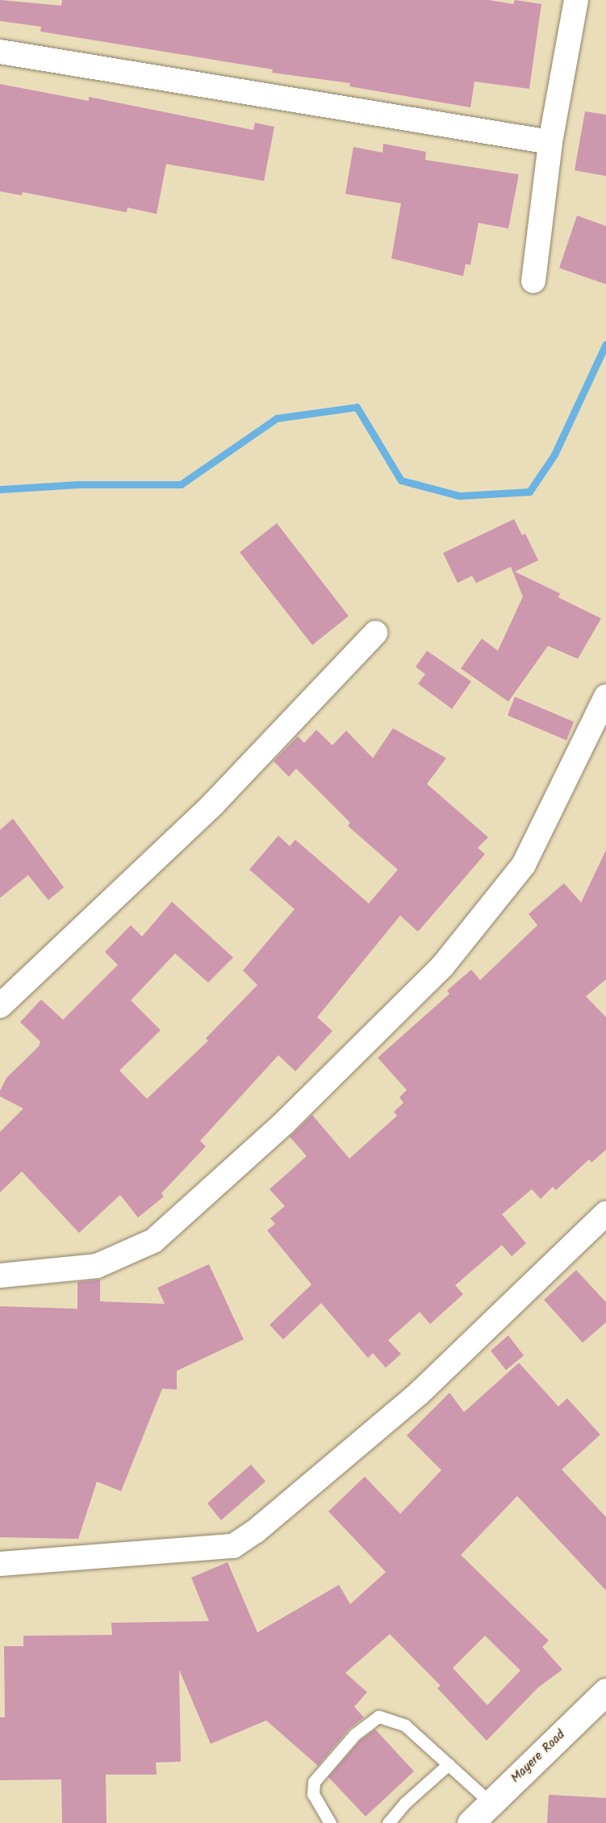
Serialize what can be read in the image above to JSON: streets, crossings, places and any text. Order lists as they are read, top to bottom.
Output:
{
  "streets": {
    "street": ["Mayere Road"]
  }
}
